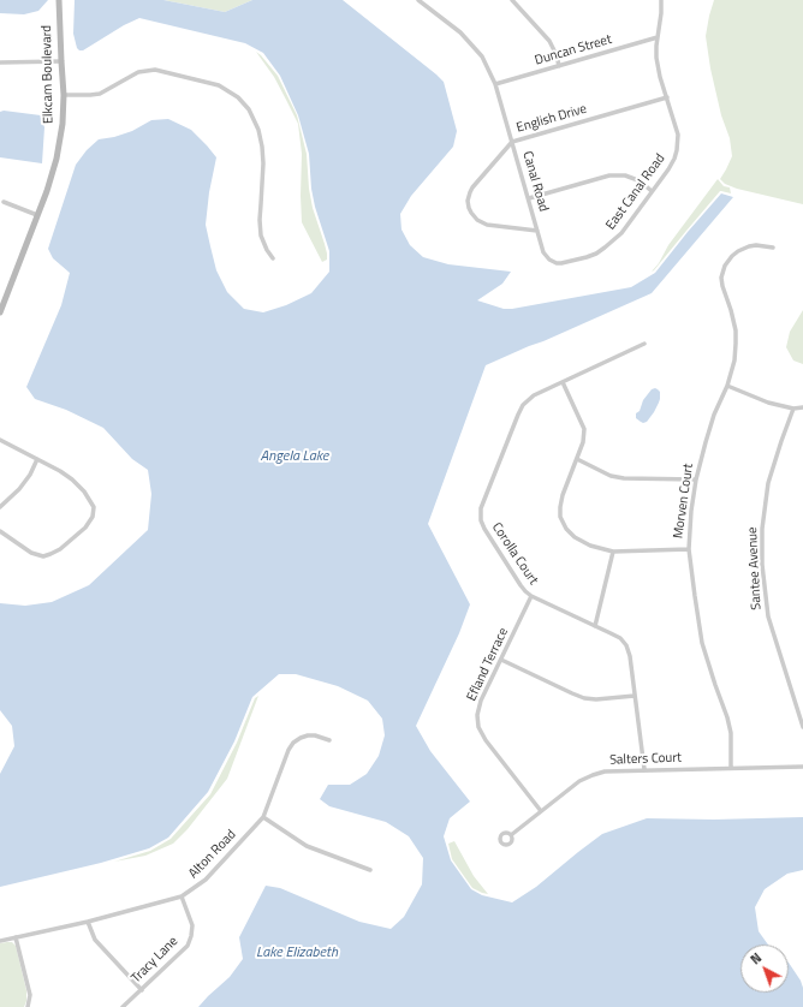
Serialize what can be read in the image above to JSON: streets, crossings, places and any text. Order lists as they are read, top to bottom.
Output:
{
  "streets": {
    "street": [
      "Duncan Street",
      "Elkcam Boulevard",
      "English Drive",
      "Canal Road",
      "East Canal Road",
      "Morven Court",
      "Corolla Court",
      "Santee Avenue",
      "Efland Terrace",
      "Salters Court",
      "Alton Road",
      "Tracy Lane"
    ]
  },
  "crossings": [
    ["Duncan Street", "Canal Road"],
    ["Duncan Street", "East Canal Road"],
    ["English Drive", "Canal Road"],
    ["English Drive", "East Canal Road"],
    ["Canal Road", "East Canal Road"],
    ["Morven Court", "Salters Court"],
    ["Corolla Court", "Efland Terrace"],
    ["Corolla Court", "Salters Court"],
    ["Efland Terrace", "Salters Court"],
    ["Alton Road", "Tracy Lane"]
  ],
  "water": ["Angela Lake", "Lake Elizabeth"],
  "north": "top left"
}
